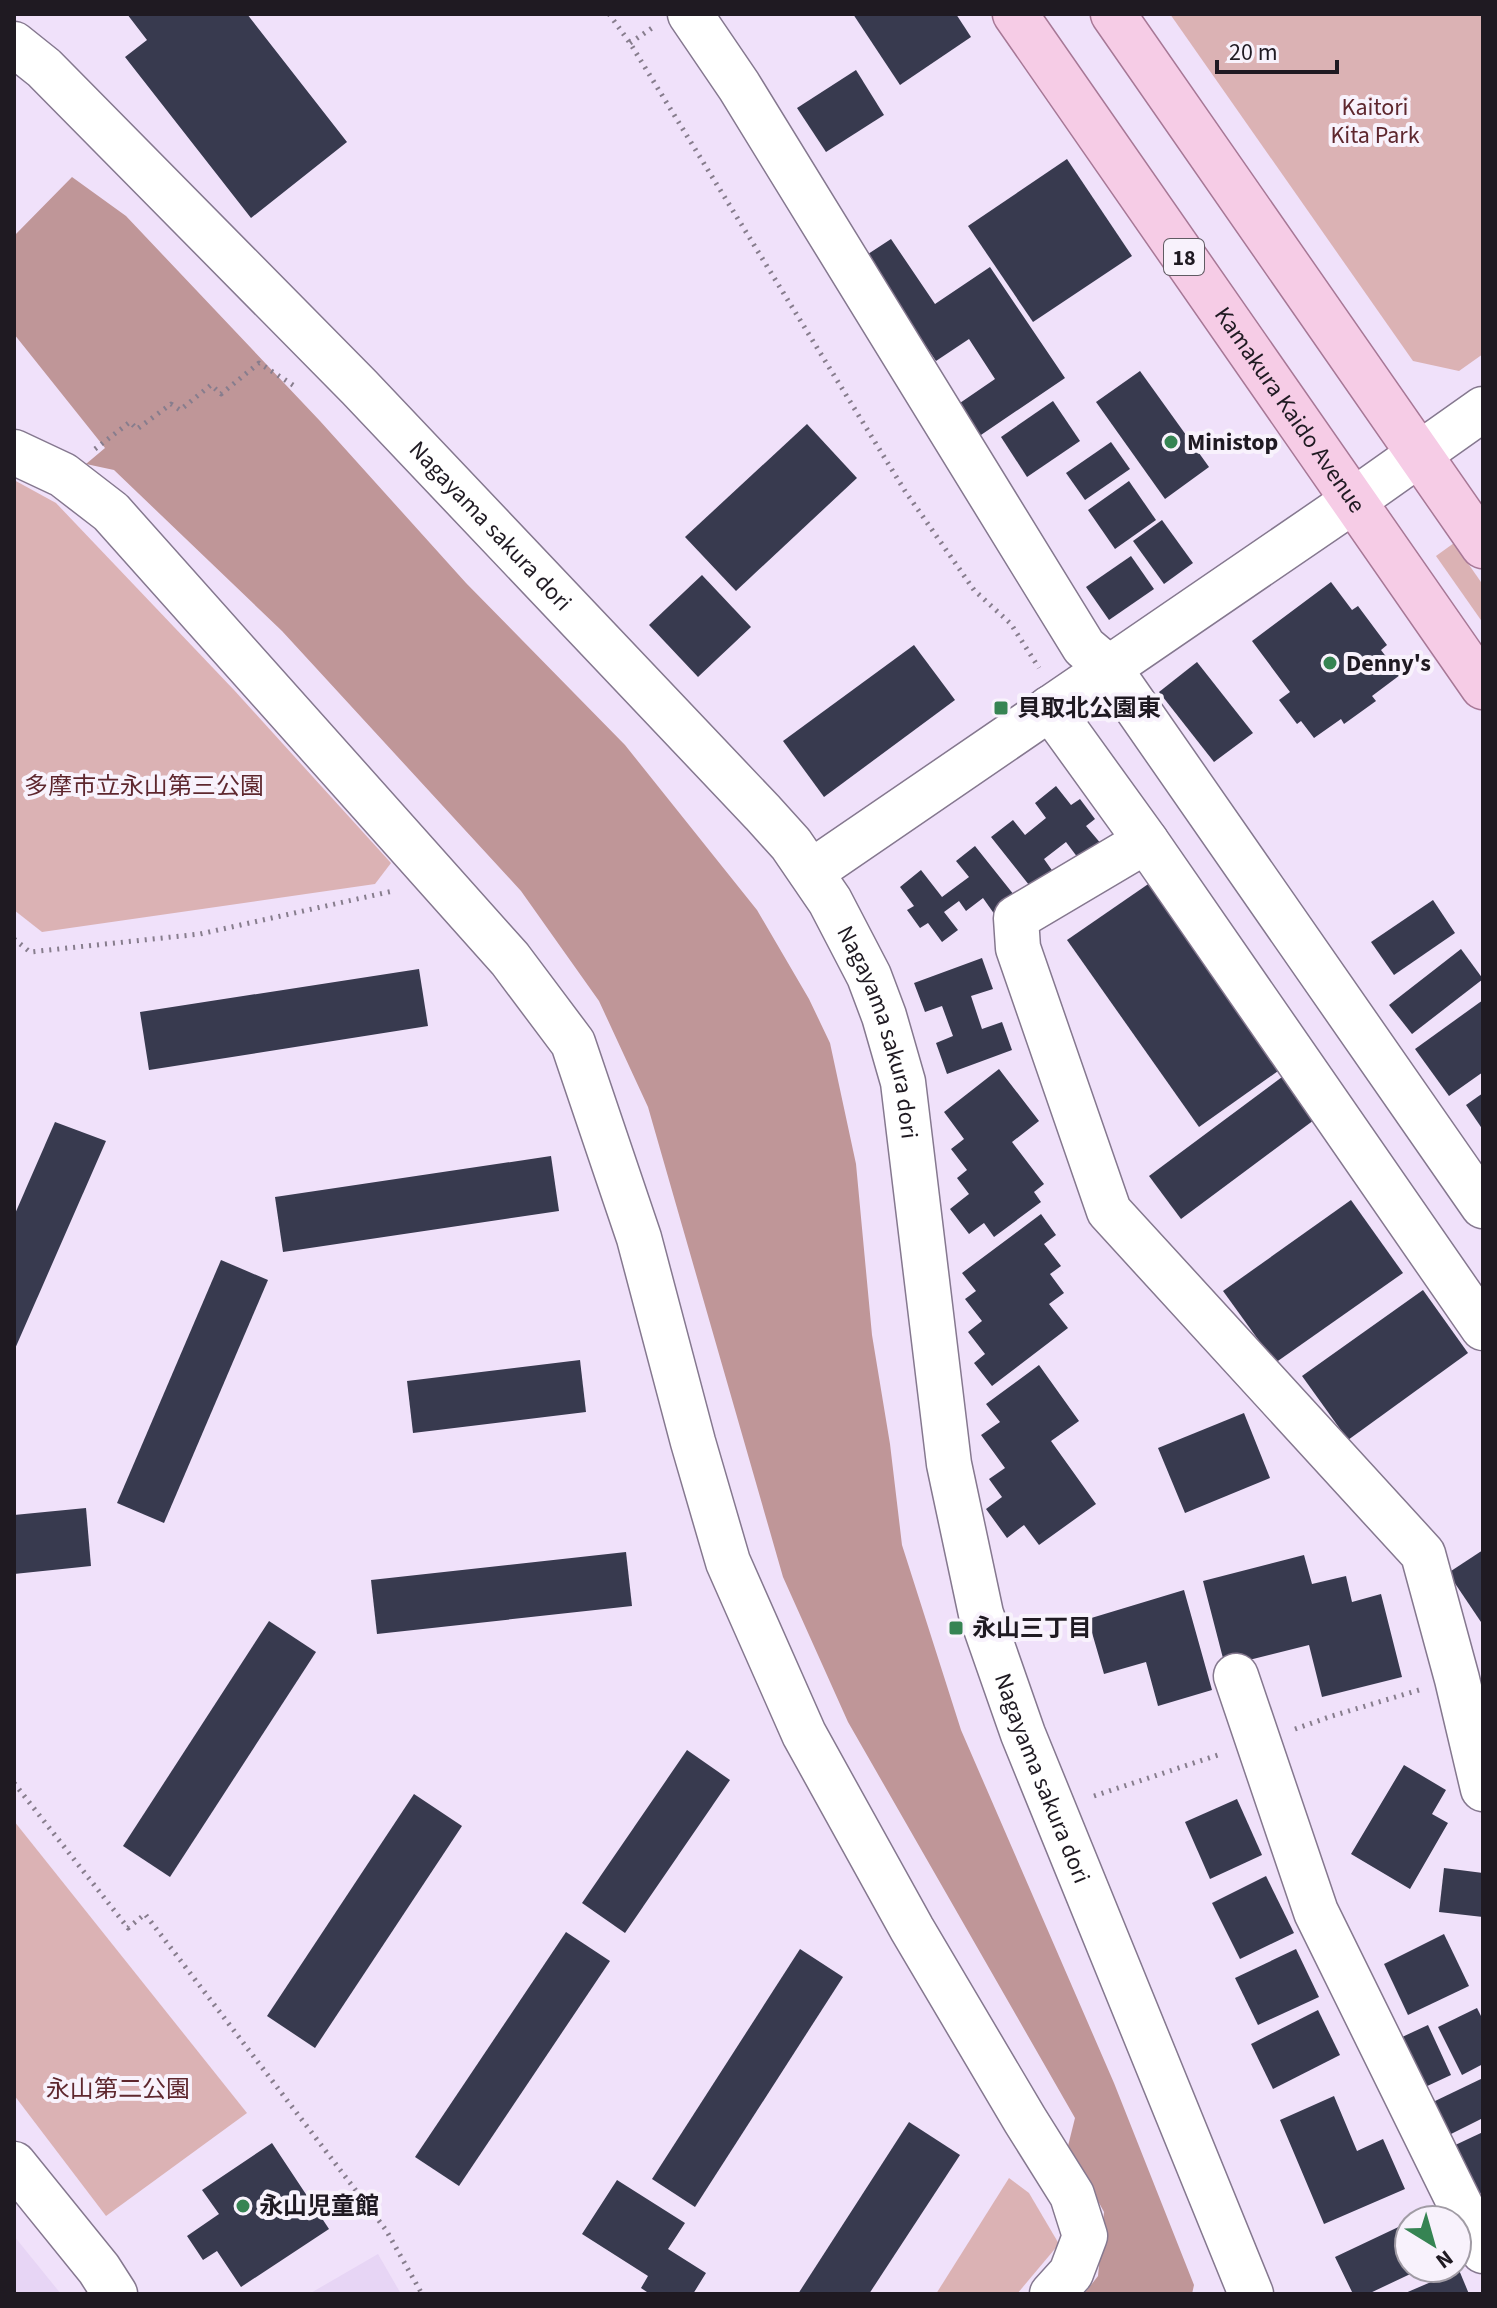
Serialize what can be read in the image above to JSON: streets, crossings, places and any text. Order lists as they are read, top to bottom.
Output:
{
  "streets": {
    "main road": ["18", "Kamakura Kaido Avenue"],
    "street": ["Nagayama sakura dori"]
  },
  "parks": ["Kaitori Kita Park", "多摩市立永山第三公園", "永山第二公園"],
  "places": {
    "other": ["Ministop", "Denny's", "永山児童館"],
    "transit": ["貝取北公園東", "永山三丁目"]
  },
  "scale_bar": "20 m",
  "north": "bottom right"
}
